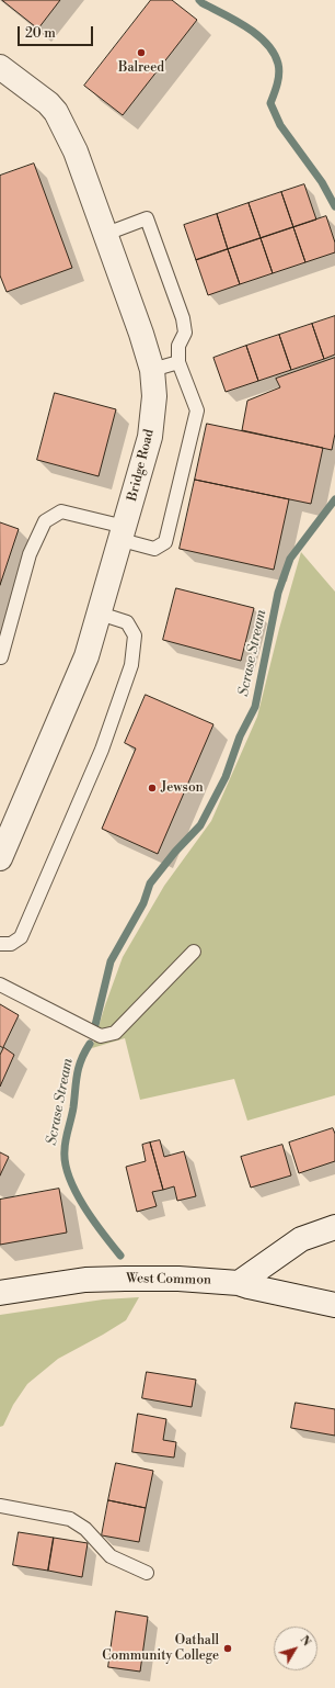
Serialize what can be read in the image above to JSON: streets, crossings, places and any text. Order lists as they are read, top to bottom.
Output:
{
  "streets": {
    "street": ["Bridge Road", "West Common"]
  },
  "water": ["Scrase Stream"],
  "places": ["Balreed", "Jewson", "Oathall Community College"],
  "scale_bar": "20 m",
  "north": "top right"
}
